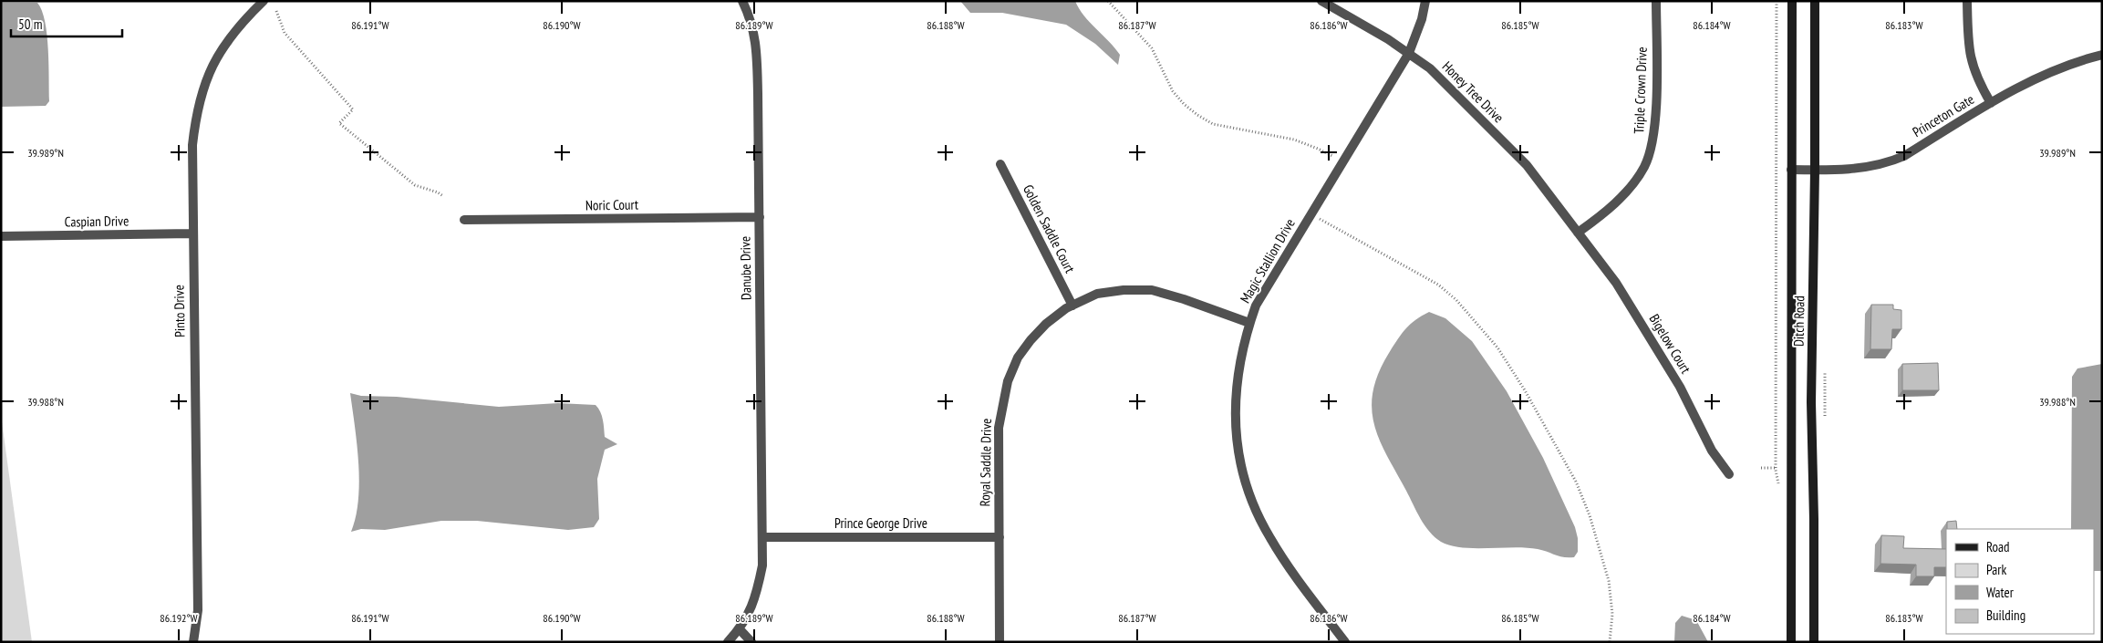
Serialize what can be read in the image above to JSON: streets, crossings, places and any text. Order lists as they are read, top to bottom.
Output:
{
  "streets": {
    "street": [
      "Triple Crown Drive",
      "Honey Tree Drive",
      "Princeton Gate",
      "Noric Court",
      "Caspian Drive",
      "Golden Saddle Court",
      "Magic Stallion Drive",
      "Danube Drive",
      "Pinto Drive",
      "Ditch Road",
      "Bigelow Court",
      "Royal Saddle Drive",
      "Prince George Drive"
    ]
  },
  "crossings": [
    ["Triple Crown Drive", "Honey Tree Drive"],
    ["Triple Crown Drive", "Bigelow Court"],
    ["Honey Tree Drive", "Magic Stallion Drive"],
    ["Honey Tree Drive", "Bigelow Court"],
    ["Princeton Gate", "Ditch Road"],
    ["Noric Court", "Danube Drive"],
    ["Caspian Drive", "Pinto Drive"],
    ["Golden Saddle Court", "Royal Saddle Drive"],
    ["Magic Stallion Drive", "Royal Saddle Drive"],
    ["Danube Drive", "Prince George Drive"],
    ["Royal Saddle Drive", "Prince George Drive"]
  ],
  "legend": [
    "Road",
    "Park",
    "Water",
    "Building"
  ],
  "scale_bar": "50 m",
  "coordinates": [
    "86.191°W",
    "86.190°W",
    "86.189°W",
    "86.188°W",
    "86.187°W",
    "86.186°W",
    "86.185°W",
    "86.184°W",
    "86.183°W",
    "39.989°N",
    "39.988°N",
    "86.192°W"
  ]
}
